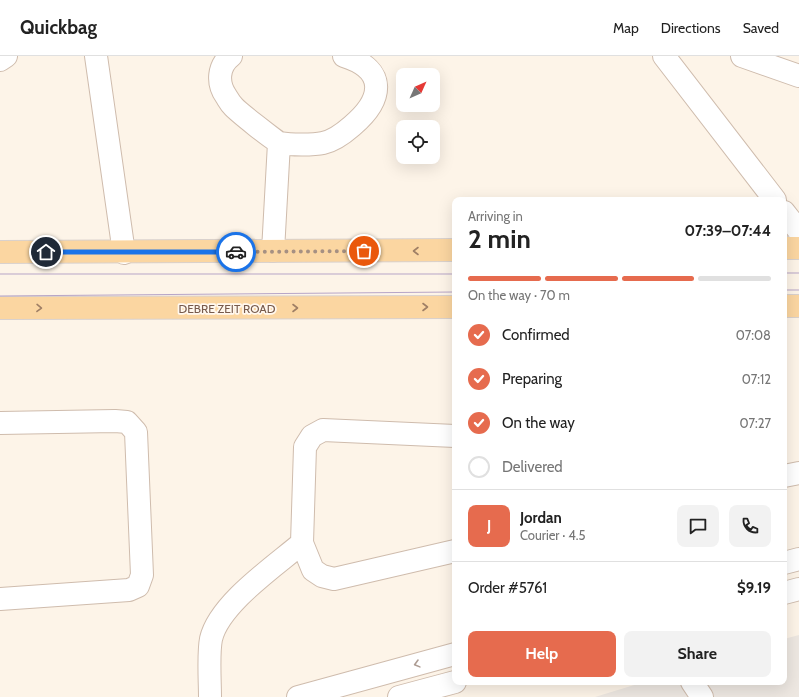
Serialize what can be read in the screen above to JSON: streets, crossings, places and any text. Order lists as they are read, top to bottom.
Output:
{
  "streets": {
    "main road": ["DEBRE ZEIT ROAD"]
  },
  "north": "top right",
  "page": {
    "header": "Quickbag",
    "nav": ["Map", "Directions", "Saved"],
    "heading": ["2 min", "Arriving in", "07:39–07:44"],
    "panel": [
      "Jordan",
      "Courier · 4.5",
      "Order #5761",
      "$9.19"
    ],
    "bar": "On the way · 70 m",
    "list": [
      ["Confirmed", "07:08"],
      ["Preparing", "07:12"],
      ["On the way", "07:27"],
      "Delivered"
    ],
    "round": "J",
    "buttons": ["Help", "Share"]
  }
}
